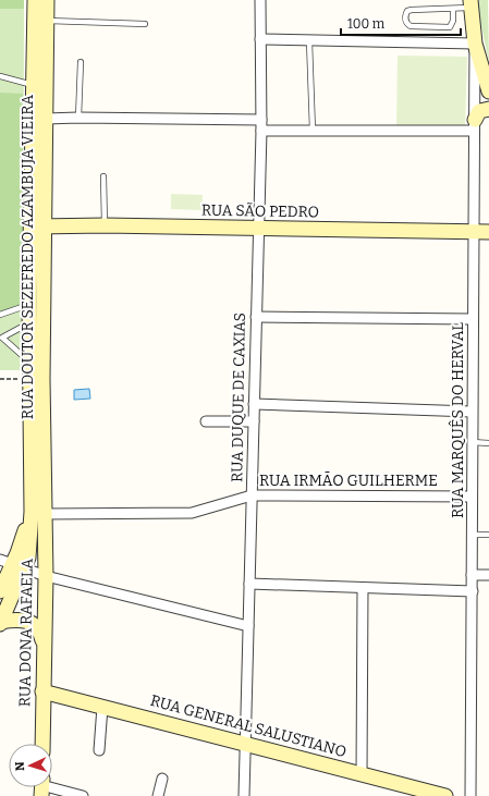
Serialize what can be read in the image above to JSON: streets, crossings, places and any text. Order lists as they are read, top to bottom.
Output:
{
  "streets": {
    "main road": [
      "RUA SÃO PEDRO",
      "RUA DOUTOR SEZEFREDO AZAMBUJA VIEIRA",
      "RUA DONA RAFAELA",
      "RUA GENERAL SALUSTIANO"
    ],
    "street": ["RUA DUQUE DE CAXIAS", "RUA MARQUÊS DO HERVAL", "RUA IRMÃO GUILHERME"]
  },
  "crossings": [
    ["RUA SÃO PEDRO", "RUA DOUTOR SEZEFREDO AZAMBUJA VIEIRA"],
    ["RUA SÃO PEDRO", "RUA DUQUE DE CAXIAS"],
    ["RUA SÃO PEDRO", "RUA MARQUÊS DO HERVAL"],
    ["RUA DOUTOR SEZEFREDO AZAMBUJA VIEIRA", "RUA IRMÃO GUILHERME"],
    ["RUA DOUTOR SEZEFREDO AZAMBUJA VIEIRA", "RUA DONA RAFAELA"],
    ["RUA DUQUE DE CAXIAS", "RUA IRMÃO GUILHERME"],
    ["RUA DUQUE DE CAXIAS", "RUA GENERAL SALUSTIANO"],
    ["RUA MARQUÊS DO HERVAL", "RUA IRMÃO GUILHERME"],
    ["RUA IRMÃO GUILHERME", "RUA DONA RAFAELA"],
    ["RUA DONA RAFAELA", "RUA GENERAL SALUSTIANO"]
  ],
  "scale_bar": "100 m",
  "north": "left"
}
